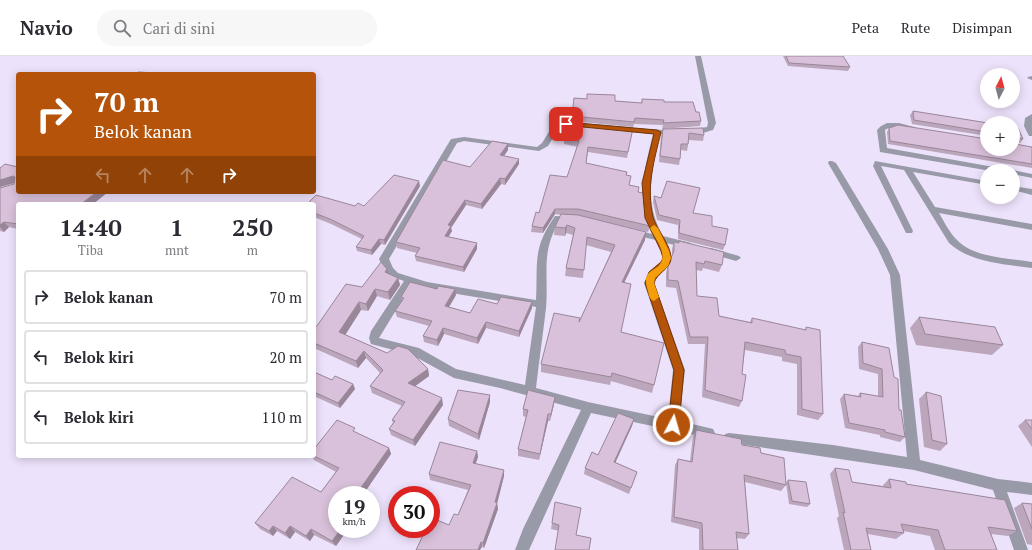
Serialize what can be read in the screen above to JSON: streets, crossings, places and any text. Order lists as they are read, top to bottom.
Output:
{
  "north": "top",
  "page": {
    "header": "Navio",
    "search": "Cari di sini",
    "nav": ["Peta", "Rute", "Disimpan"],
    "map_buttons": ["+", "−"],
    "turn": ["70 m", "Belok kanan"],
    "eta": [
      "14:40",
      "Tiba",
      "1",
      "mnt",
      "250",
      "m"
    ],
    "list": [
      {
        "name": "Belok kanan",
        "value": "70 m"
      },
      {
        "name": "Belok kiri",
        "value": "20 m"
      },
      {
        "name": "Belok kiri",
        "value": "110 m"
      }
    ],
    "speed": "19 km/h",
    "limit": "30"
  }
}
